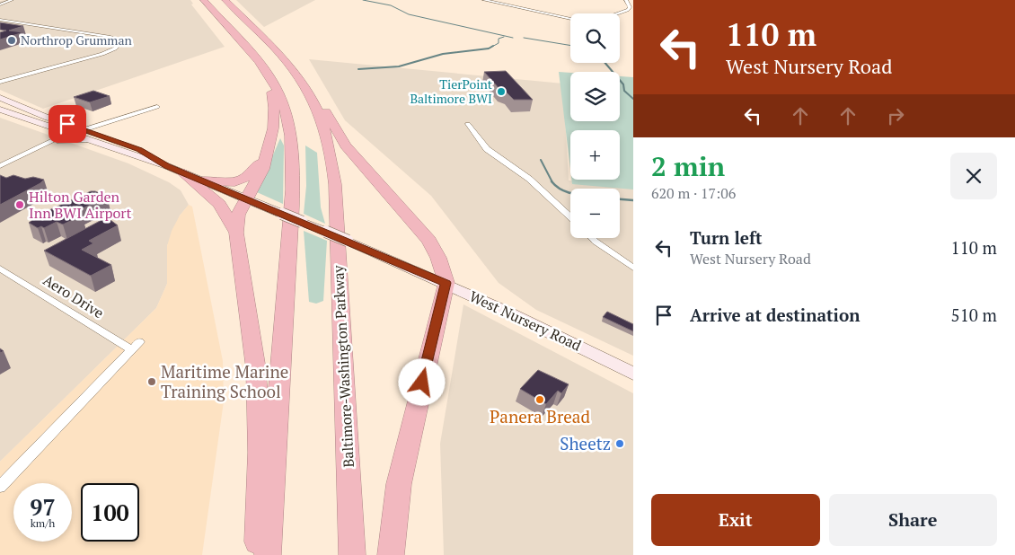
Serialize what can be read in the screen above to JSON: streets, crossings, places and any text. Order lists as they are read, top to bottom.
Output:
{
  "streets": {
    "highway": ["Baltimore-Washington Parkway"],
    "main road": ["West Nursery Road"],
    "street": ["Aero Drive"]
  },
  "places": [
    "Northrop Grumman",
    "TierPoint Baltimore BWI",
    "Hilton Garden Inn BWI Airport",
    "Maritime Marine Training School",
    "Panera Bread",
    "Sheetz"
  ],
  "page": {
    "turn": ["110 m", "West Nursery Road"],
    "map_buttons": ["+", "−"],
    "heading": ["2 min", "620 m · 17:06"],
    "list": [
      {
        "name": "Turn left",
        "note": "West Nursery Road",
        "value": "110 m"
      },
      {
        "name": "Arrive at destination",
        "value": "510 m"
      }
    ],
    "speed": "97 km/h",
    "limit": "100",
    "buttons": ["Exit", "Share"]
  }
}
